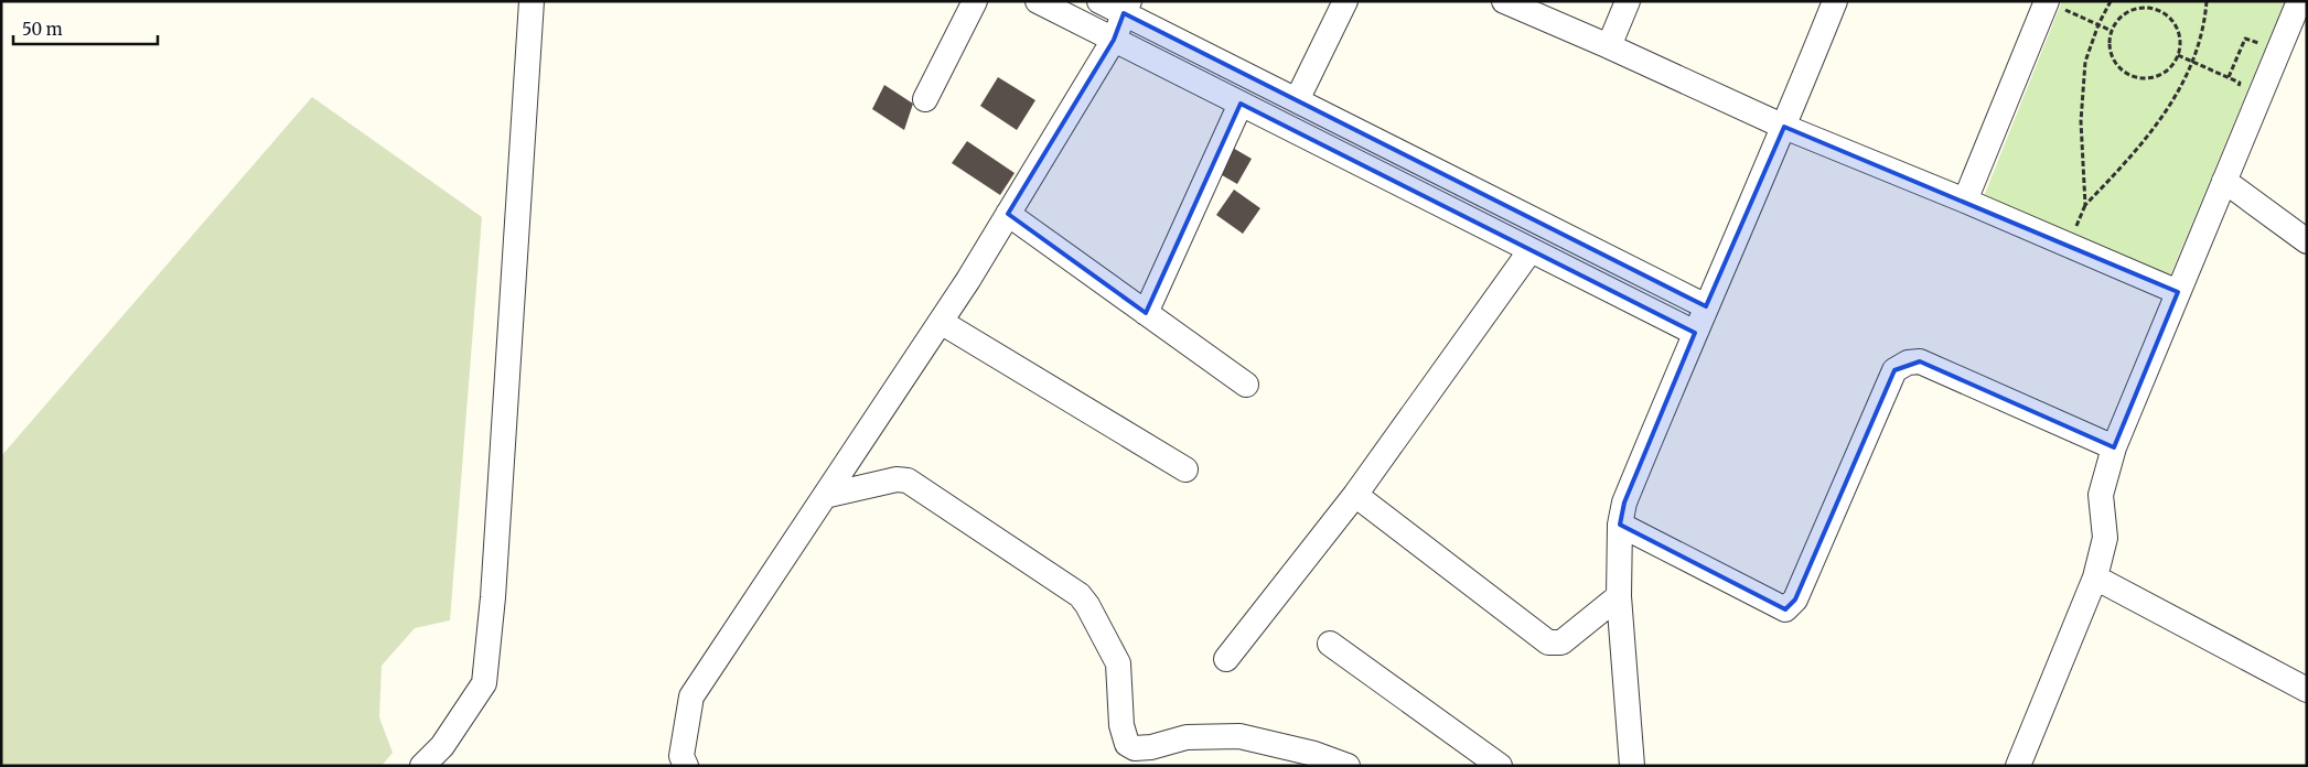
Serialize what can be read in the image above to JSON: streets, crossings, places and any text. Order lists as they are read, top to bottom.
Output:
{
  "scale_bar": "50 m"
}
